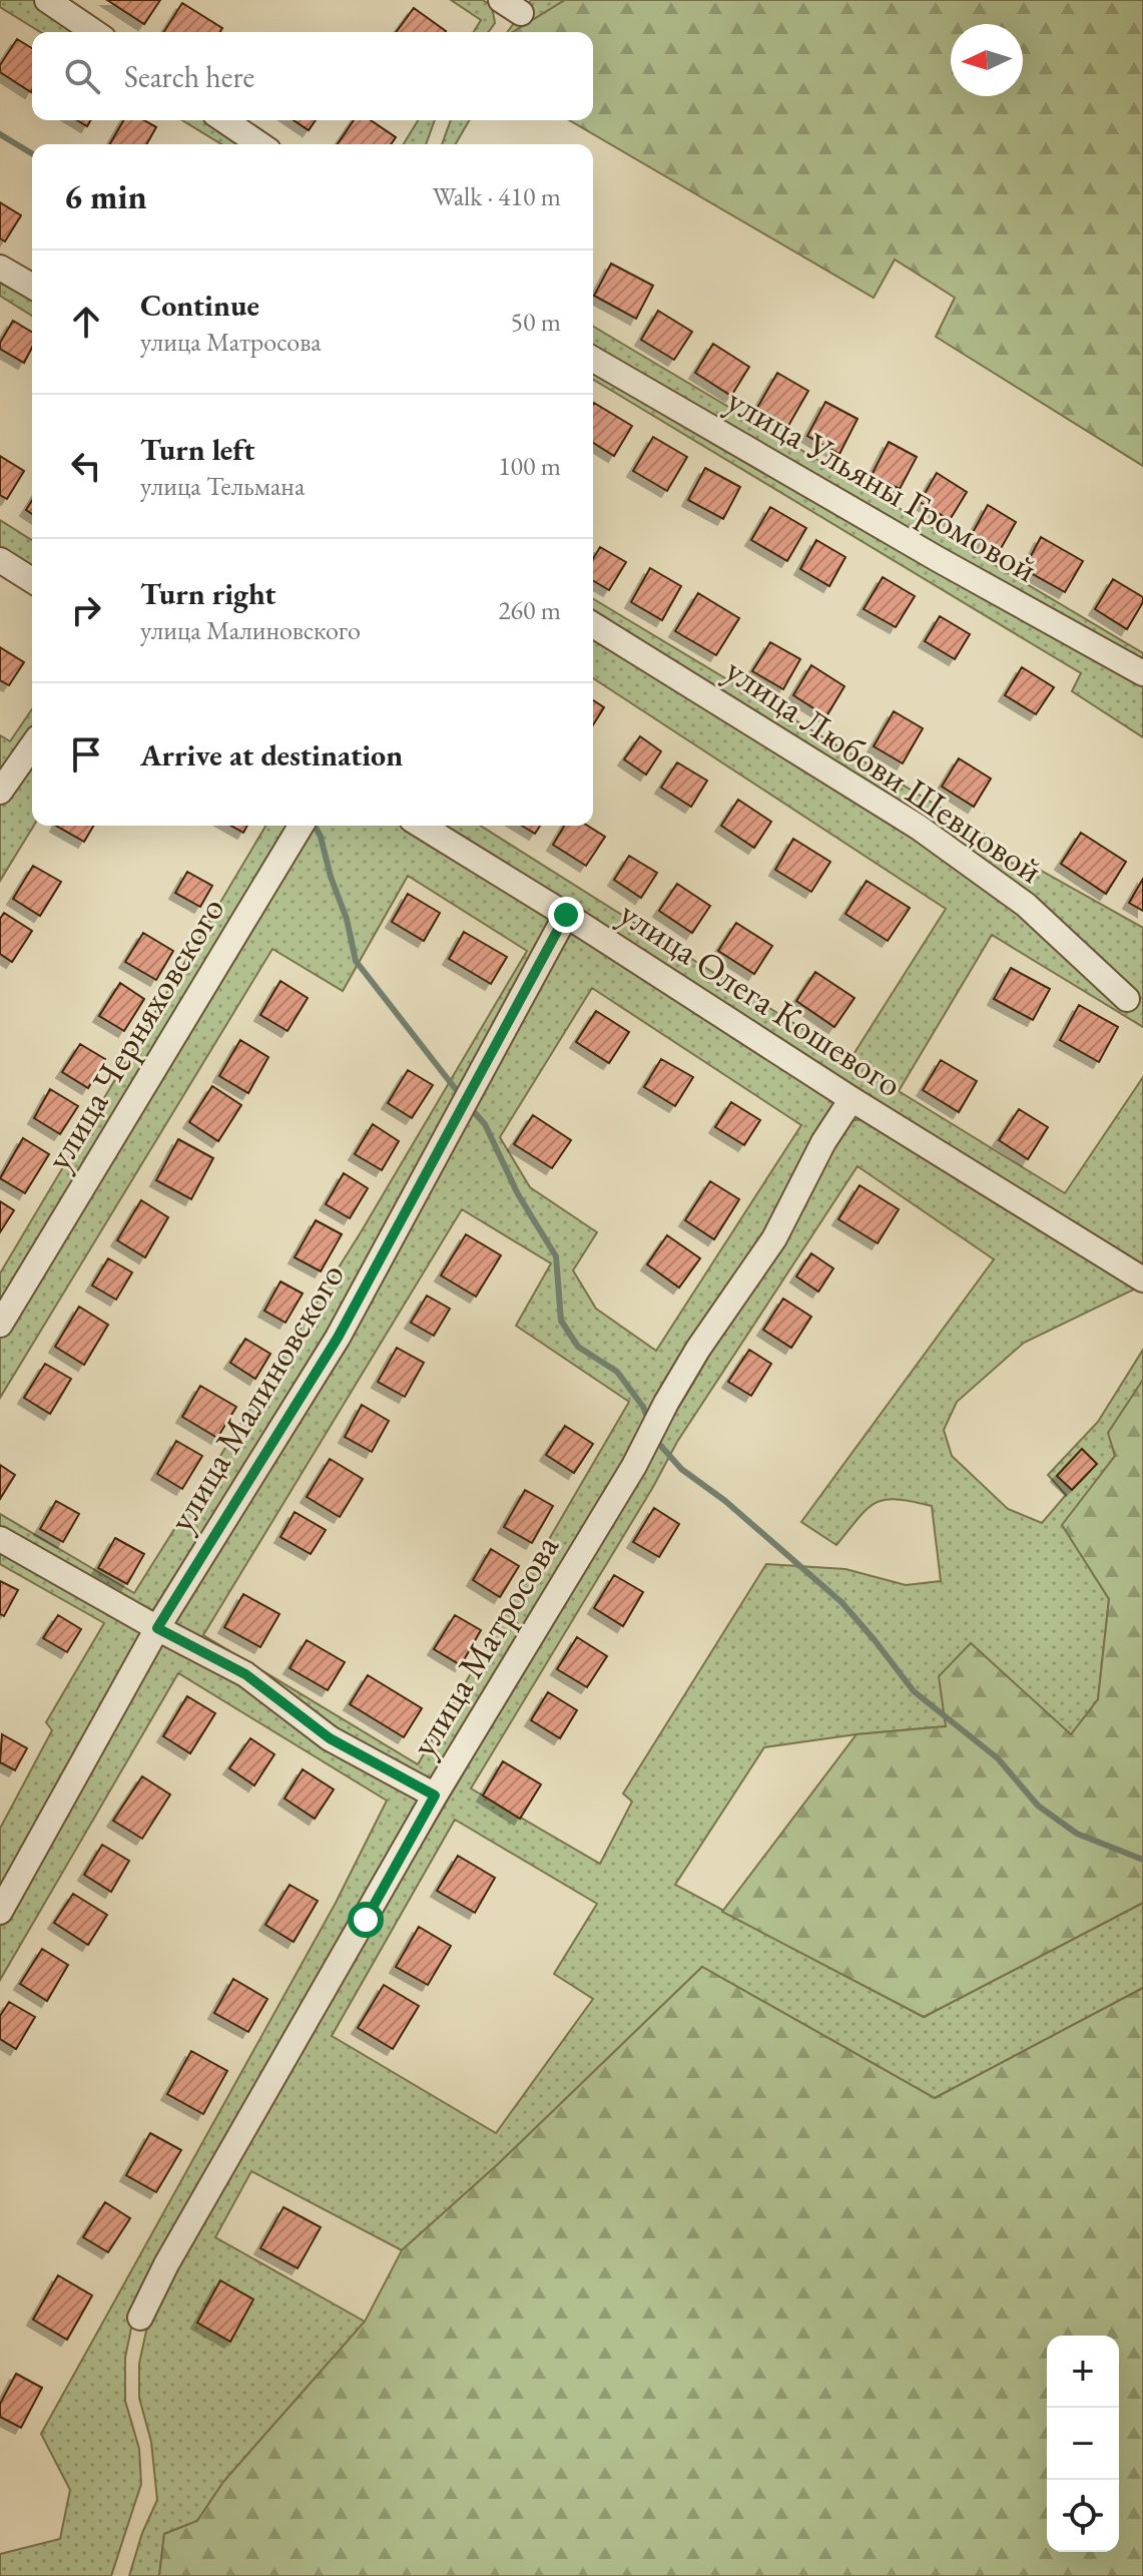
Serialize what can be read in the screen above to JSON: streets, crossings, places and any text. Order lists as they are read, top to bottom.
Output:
{
  "streets": {
    "street": [
      "улица Ульяны Громовой",
      "улица Любови Шевцовой",
      "улица Олега Кошевого",
      "улица Черняховского",
      "улица Малиновского",
      "улица Матросова"
    ]
  },
  "crossings": [
    ["улица Олега Кошевого", "улица Малиновского"],
    ["улица Олега Кошевого", "улица Матросова"]
  ],
  "north": "left",
  "page": {
    "search": "Search here",
    "heading": ["6 min", "Walk · 410 m"],
    "list": [
      ["Continue", "улица Матросова", "50 m"],
      ["Turn left", "улица Тельмана", "100 m"],
      ["Turn right", "улица Малиновского", "260 m"],
      "Arrive at destination"
    ],
    "map_buttons": ["+", "−"]
  }
}
